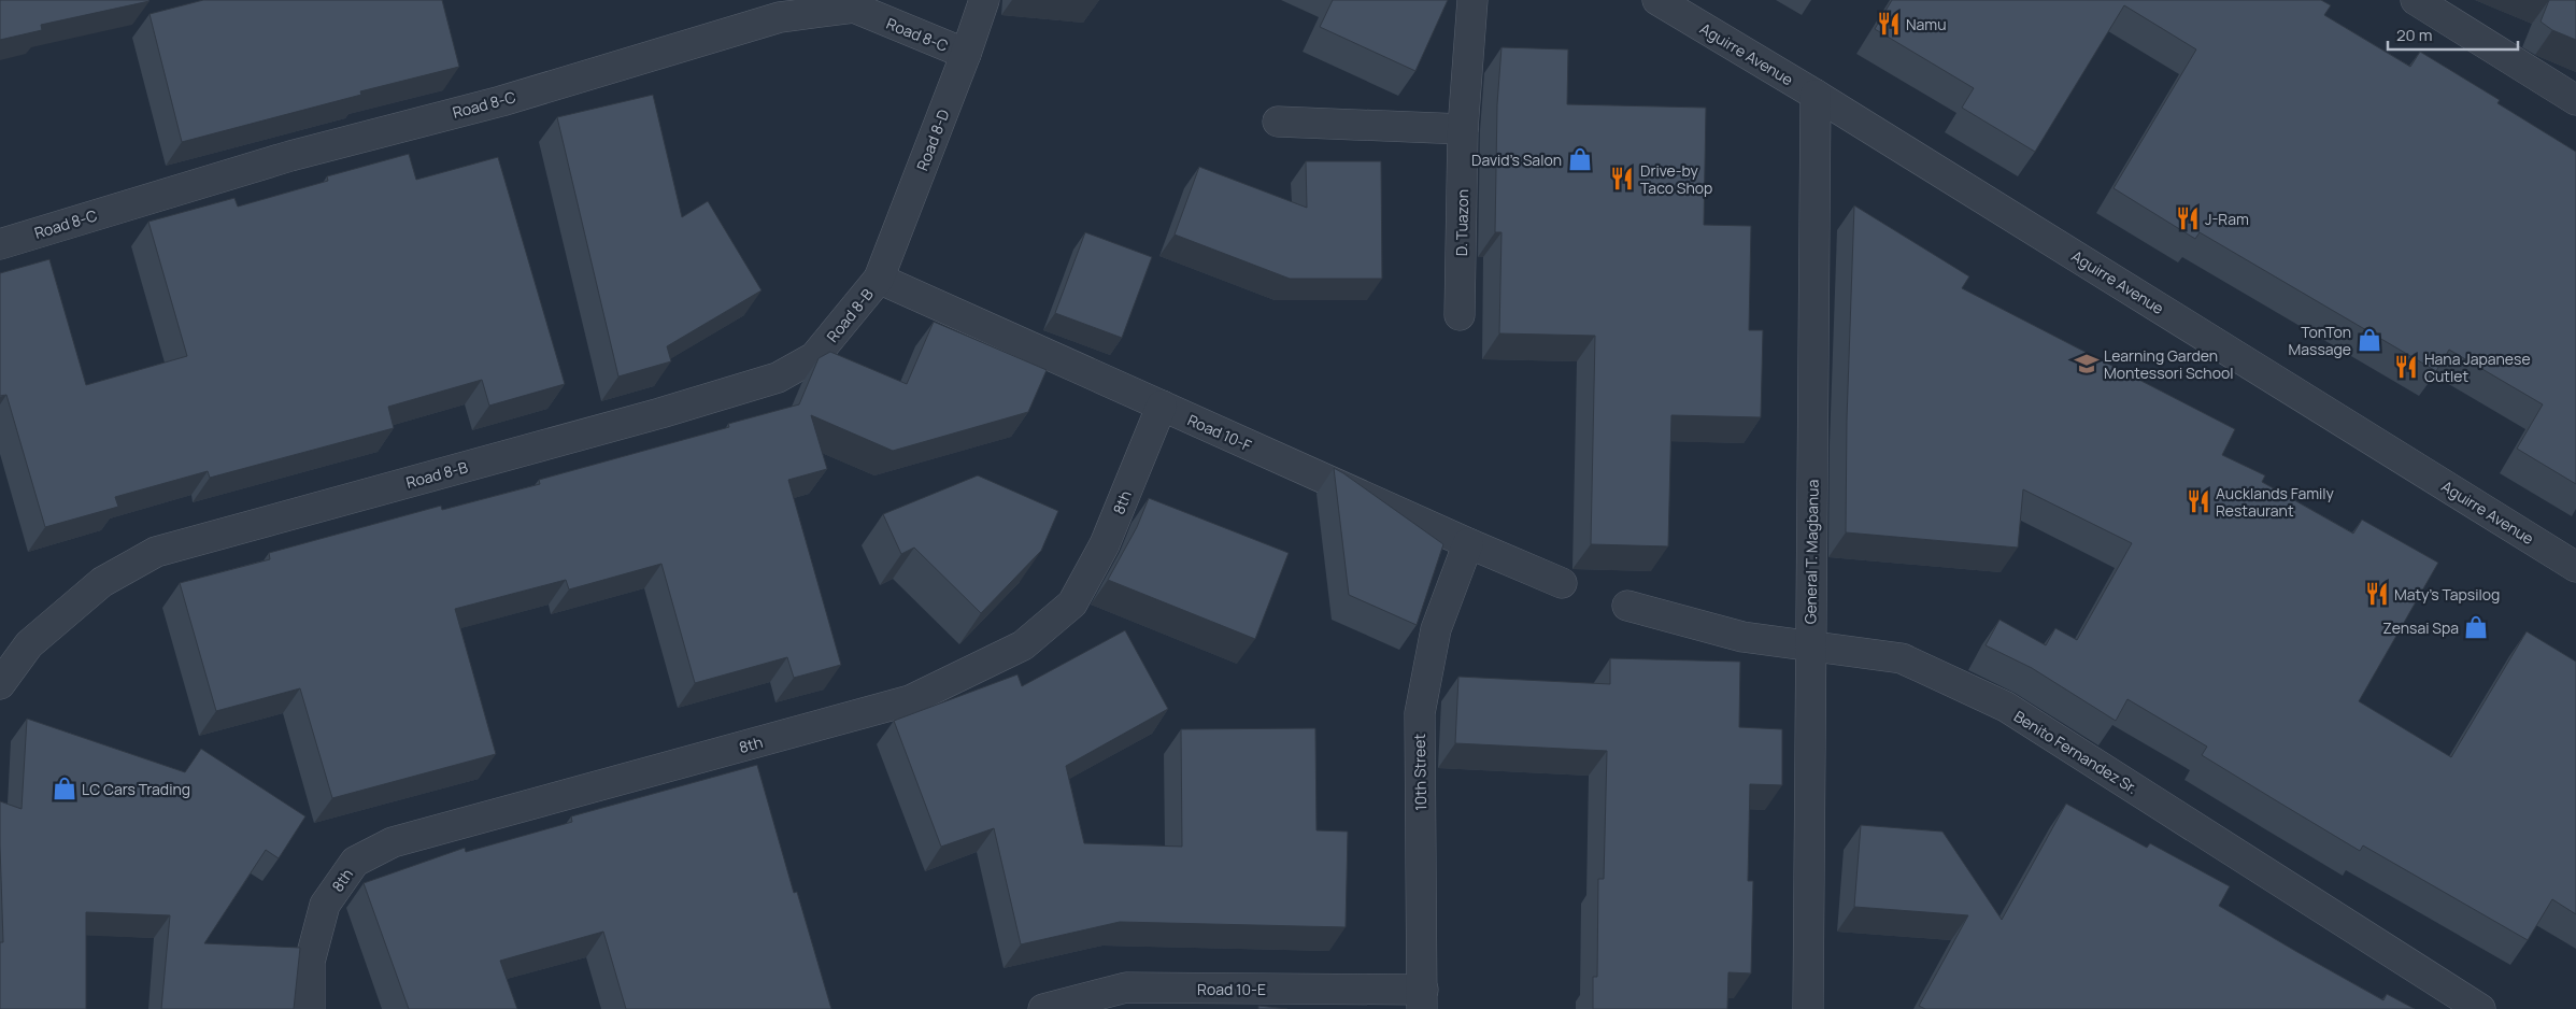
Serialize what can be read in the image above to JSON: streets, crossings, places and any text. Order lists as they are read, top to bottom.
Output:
{
  "streets": {
    "street": [
      "Road 8-C",
      "Aguirre Avenue",
      "Road 8-D",
      "D. Tuazon",
      "Road 8-B",
      "Road 10-F",
      "8th",
      "General T. Magbanua",
      "Benito Fernandez Sr.",
      "10th Street",
      "Road 10-E"
    ]
  },
  "crossings": [
    ["Road 8-C", "Road 8-D"],
    ["Aguirre Avenue", "General T. Magbanua"],
    ["Road 8-D", "Road 8-B"],
    ["Road 8-D", "Road 10-F"],
    ["Road 8-B", "Road 10-F"],
    ["Road 10-F", "8th"],
    ["Road 10-F", "10th Street"],
    ["General T. Magbanua", "Benito Fernandez Sr."],
    ["10th Street", "Road 10-E"]
  ],
  "places": {
    "restaurant": [
      "Namu",
      "Drive-by Taco Shop",
      "J-Ram",
      "Hana Japanese Cutlet",
      "Aucklands Family Restaurant",
      "Maty's Tapsilog"
    ],
    "shop": [
      "David's Salon",
      "TonTon Massage",
      "Zensai Spa",
      "LC Cars Trading"
    ],
    "school or university": ["Learning Garden Montessori School"]
  },
  "scale_bar": "20 m"
}
